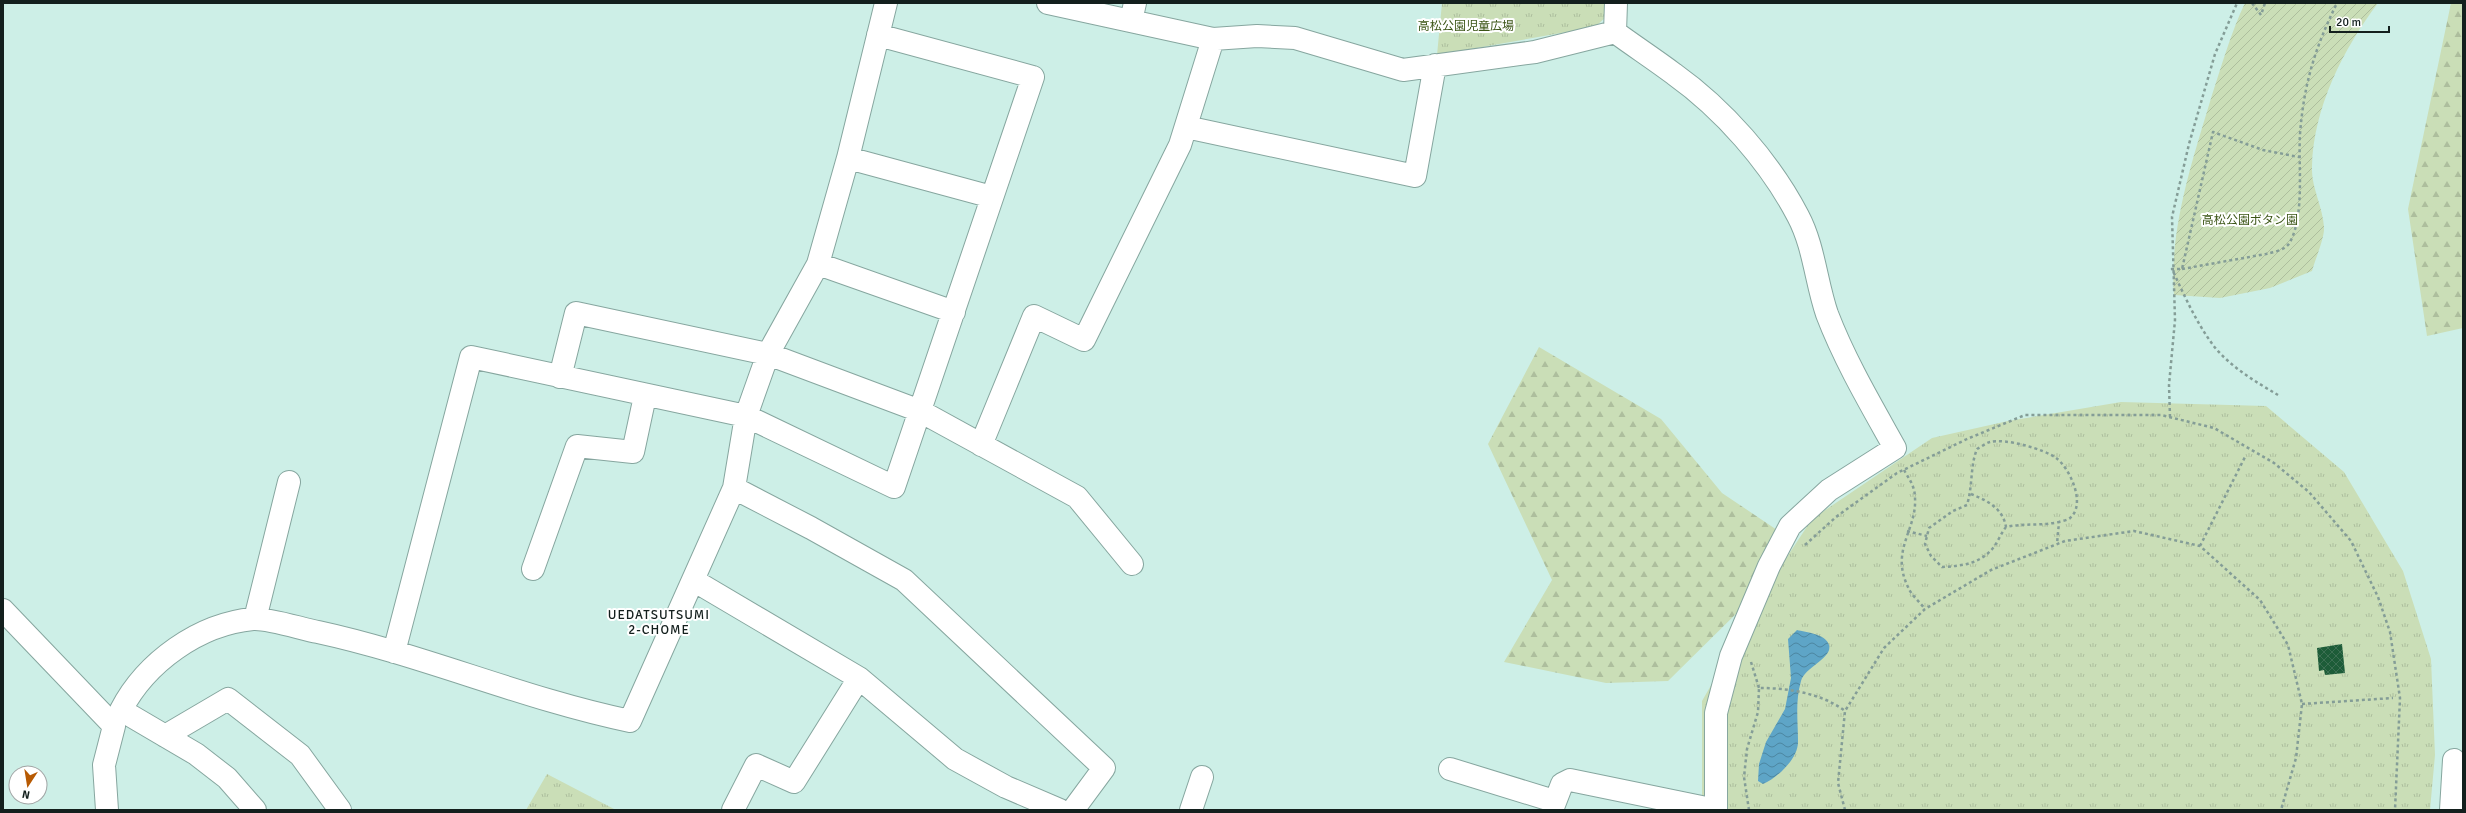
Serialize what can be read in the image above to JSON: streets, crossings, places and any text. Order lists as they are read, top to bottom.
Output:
{
  "districts": ["UEDATSUTSUMI 2-CHOME"],
  "parks": ["高松公園児童広場", "高松公園ボタン園"],
  "scale_bar": "20 m",
  "north": "bottom"
}
